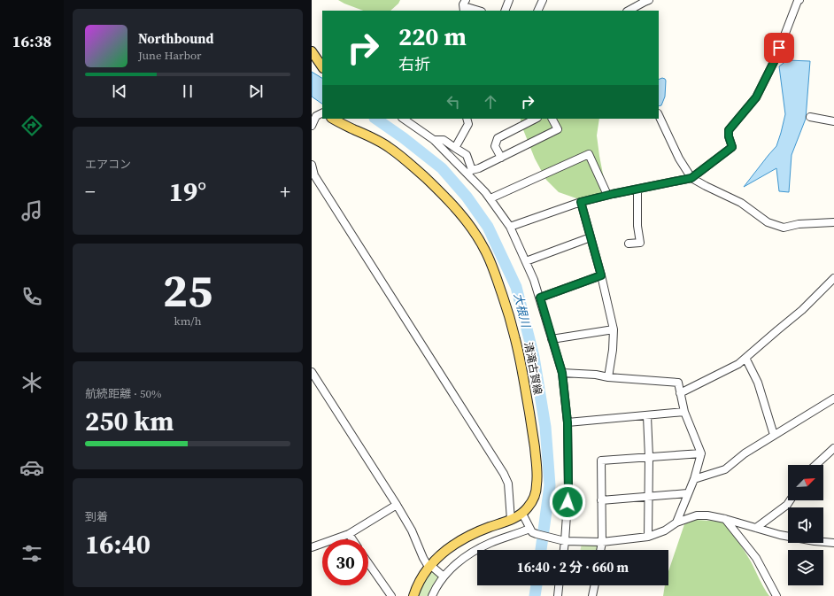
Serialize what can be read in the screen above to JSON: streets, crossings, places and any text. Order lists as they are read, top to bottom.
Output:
{
  "streets": {
    "main road": ["清滝古賀線"]
  },
  "water": ["大根川"],
  "north": "top right",
  "page": {
    "tabs": "16:38",
    "turn": ["220 m", "右折"],
    "song": ["Northbound", "June Harbor"],
    "tile": [
      "エアコン",
      ["25", "km/h"],
      ["航続距離 · 50%", "250 km"],
      ["到着", "16:40"]
    ],
    "heat": ["−", "19°", "+"],
    "limit": "30",
    "trip": "16:40 · 2 分 · 660 m"
  }
}
